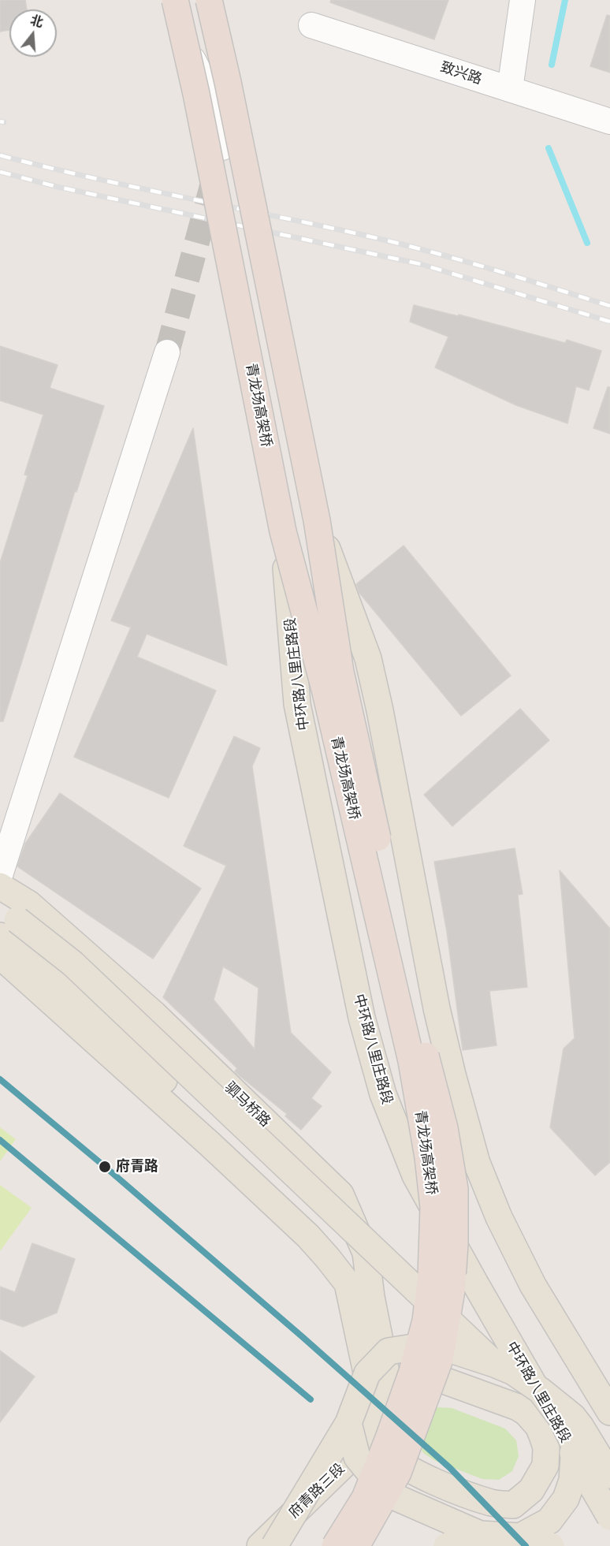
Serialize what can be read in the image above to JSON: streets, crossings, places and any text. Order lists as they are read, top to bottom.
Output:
{
  "streets": {
    "highway": ["青龙场高架桥"],
    "main road": ["中环路八里庄路段", "驷马桥路", "府青路三段"],
    "street": ["致兴路"]
  },
  "crossings": [
    ["青龙场高架桥", "中环路八里庄路段"],
    ["驷马桥路", "府青路三段"]
  ],
  "places": ["府青路"],
  "north": "top"
}
